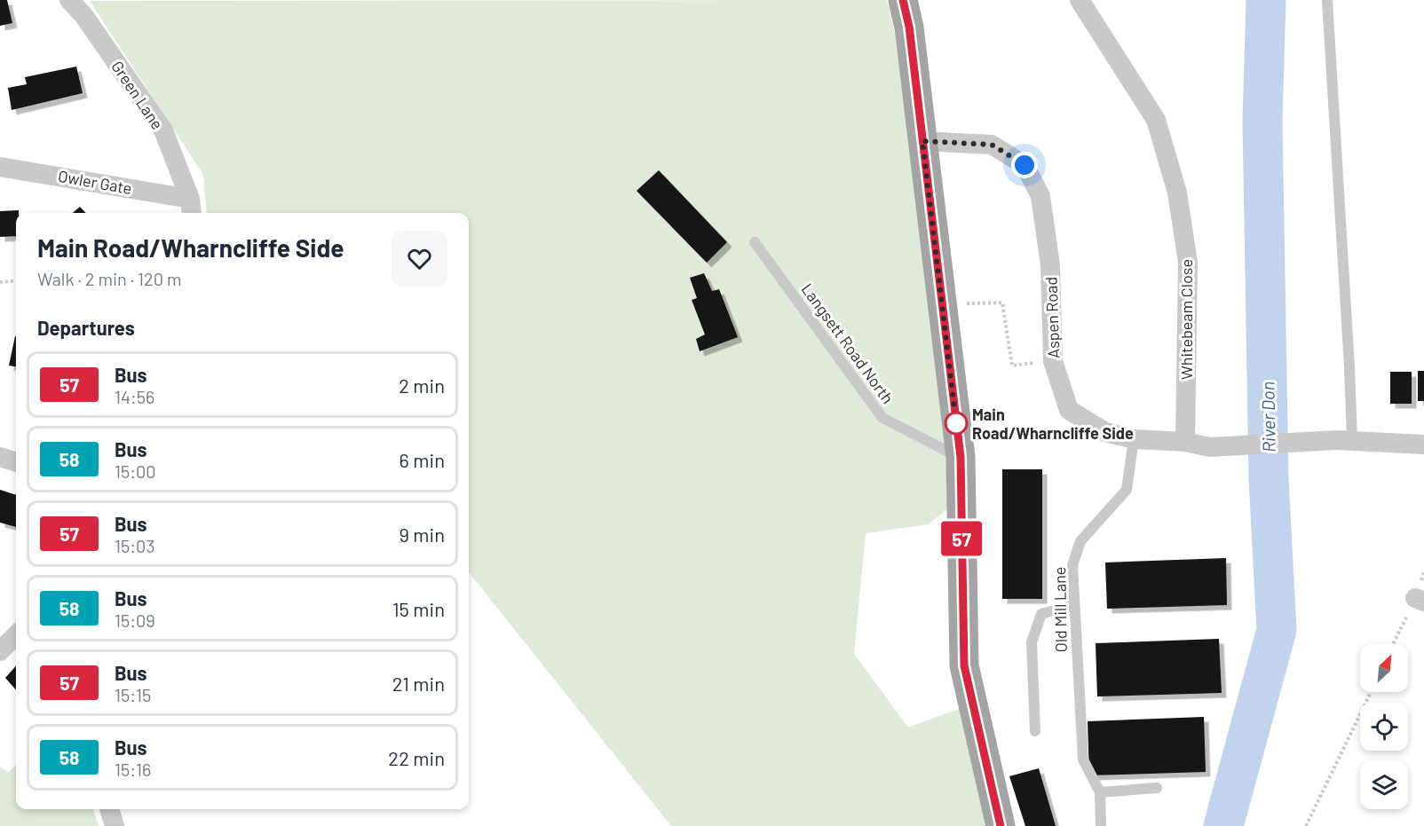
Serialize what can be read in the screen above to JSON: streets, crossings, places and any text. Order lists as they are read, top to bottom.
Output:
{
  "streets": {
    "street": [
      "Green Lane",
      "Owler Gate",
      "Aspen Road",
      "Whitebeam Close"
    ],
    "lane": ["Langsett Road North", "Old Mill Lane"]
  },
  "crossings": [
    ["Green Lane", "Owler Gate"],
    ["Aspen Road", "Whitebeam Close"],
    ["Aspen Road", "Old Mill Lane"]
  ],
  "water": ["River Don"],
  "places": ["Main Road/Wharncliffe Side"],
  "lines": ["bus line 57"],
  "north": "top right",
  "page": {
    "on_map": "57",
    "heading": [
      ["Main Road/Wharncliffe Side", "Walk · 2 min · 120 m"],
      "Departures"
    ],
    "list": [
      {
        "mark": "57",
        "name": "Bus",
        "note": "14:56",
        "value": "2 min"
      },
      {
        "mark": "58",
        "name": "Bus",
        "note": "15:00",
        "value": "6 min"
      },
      {
        "mark": "57",
        "name": "Bus",
        "note": "15:03",
        "value": "9 min"
      },
      {
        "mark": "58",
        "name": "Bus",
        "note": "15:09",
        "value": "15 min"
      },
      {
        "mark": "57",
        "name": "Bus",
        "note": "15:15",
        "value": "21 min"
      },
      {
        "mark": "58",
        "name": "Bus",
        "note": "15:16",
        "value": "22 min"
      }
    ]
  }
}
